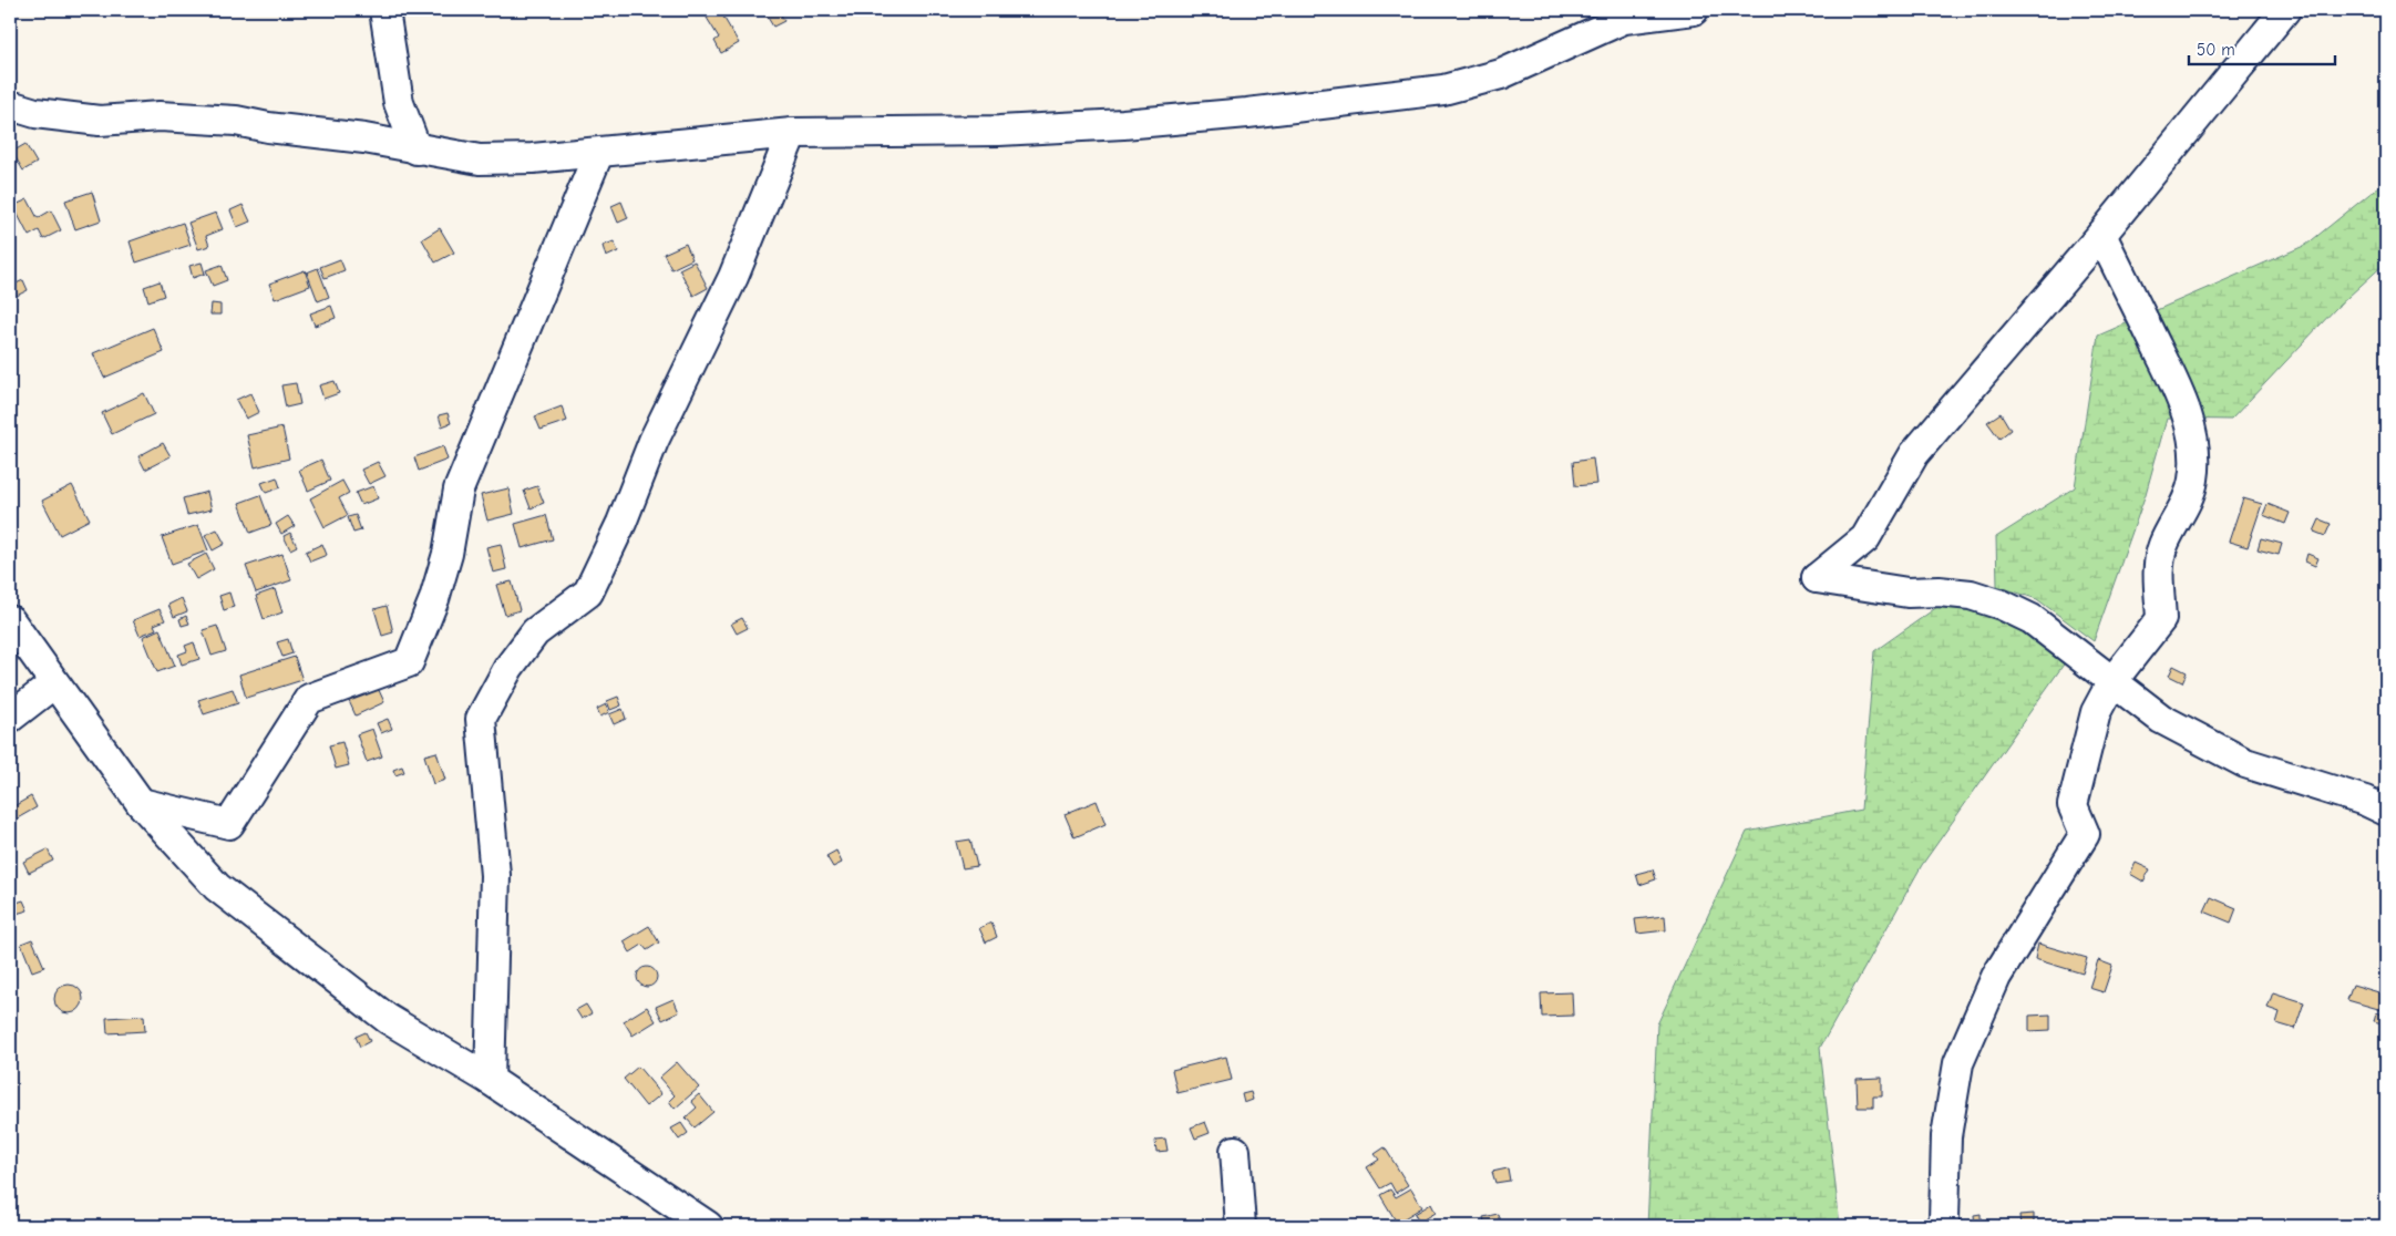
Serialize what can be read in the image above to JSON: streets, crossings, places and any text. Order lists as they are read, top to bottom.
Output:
{
  "scale_bar": "50 m"
}
